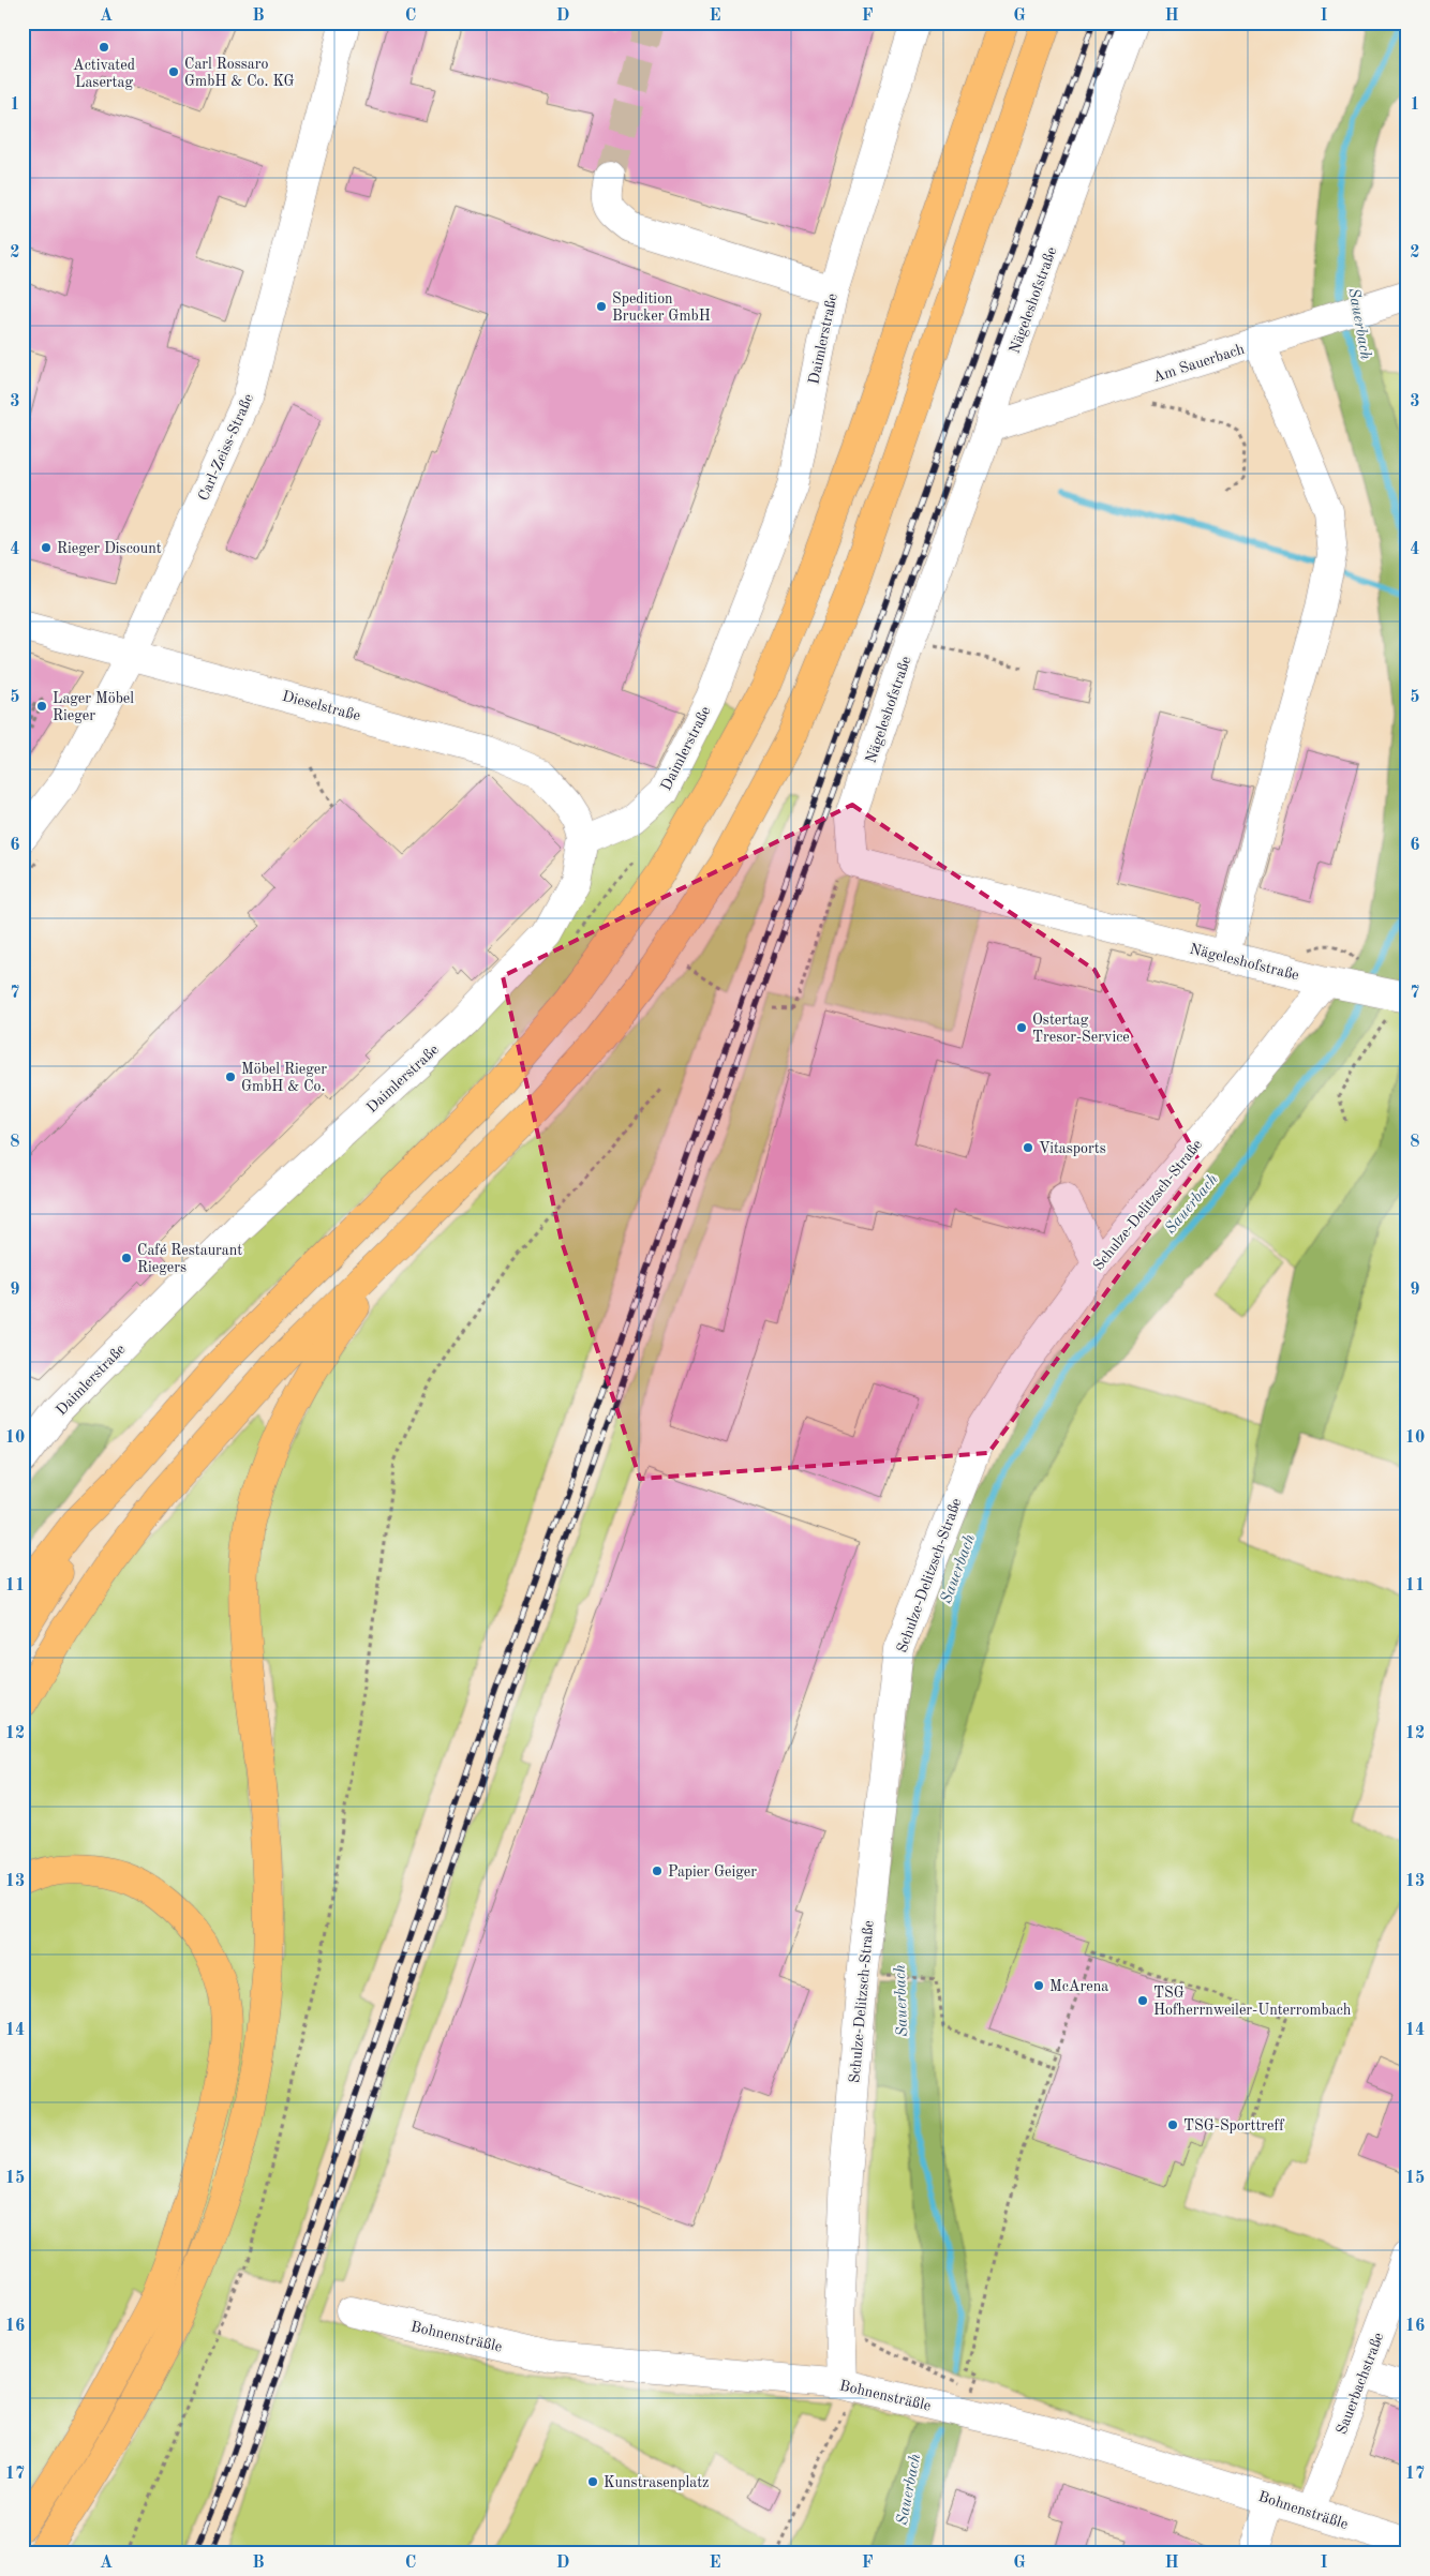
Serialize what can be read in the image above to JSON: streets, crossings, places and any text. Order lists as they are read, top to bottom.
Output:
{
  "streets": {
    "street": [
      "Nägeleshofstraße",
      "Daimlerstraße",
      "Am Sauerbach",
      "Carl-Zeiss-Straße",
      "Dieselstraße",
      "Schulze-Delitzsch-Straße",
      "Bohnensträßle",
      "Sauerbachstraße"
    ]
  },
  "crossings": [
    ["Nägeleshofstraße", "Am Sauerbach"],
    ["Nägeleshofstraße", "Schulze-Delitzsch-Straße"],
    ["Daimlerstraße", "Dieselstraße"],
    ["Carl-Zeiss-Straße", "Dieselstraße"],
    ["Schulze-Delitzsch-Straße", "Bohnensträßle"],
    ["Bohnensträßle", "Sauerbachstraße"]
  ],
  "water": ["Sauerbach"],
  "places": [
    "Activated Lasertag",
    "Carl Rossaro GmbH & Co. KG",
    "Spedition Brucker GmbH",
    "Rieger Discount",
    "Lager Möbel Rieger",
    "Ostertag Tresor-Service",
    "Möbel Rieger GmbH & Co.",
    "Vitasports",
    "Café Restaurant Riegers",
    "Papier Geiger",
    "McArena",
    "TSG Hofherrnweiler-Unterrombach",
    "TSG-Sporttreff",
    "Kunstrasenplatz"
  ],
  "grid": {
    "columns": [
      "A",
      "B",
      "C",
      "D",
      "E",
      "F",
      "G",
      "H",
      "I"
    ],
    "rows": [
      "1",
      "2",
      "3",
      "4",
      "5",
      "6",
      "7",
      "8",
      "9",
      "10",
      "11",
      "12",
      "13",
      "14",
      "15",
      "16",
      "17"
    ]
  }
}
